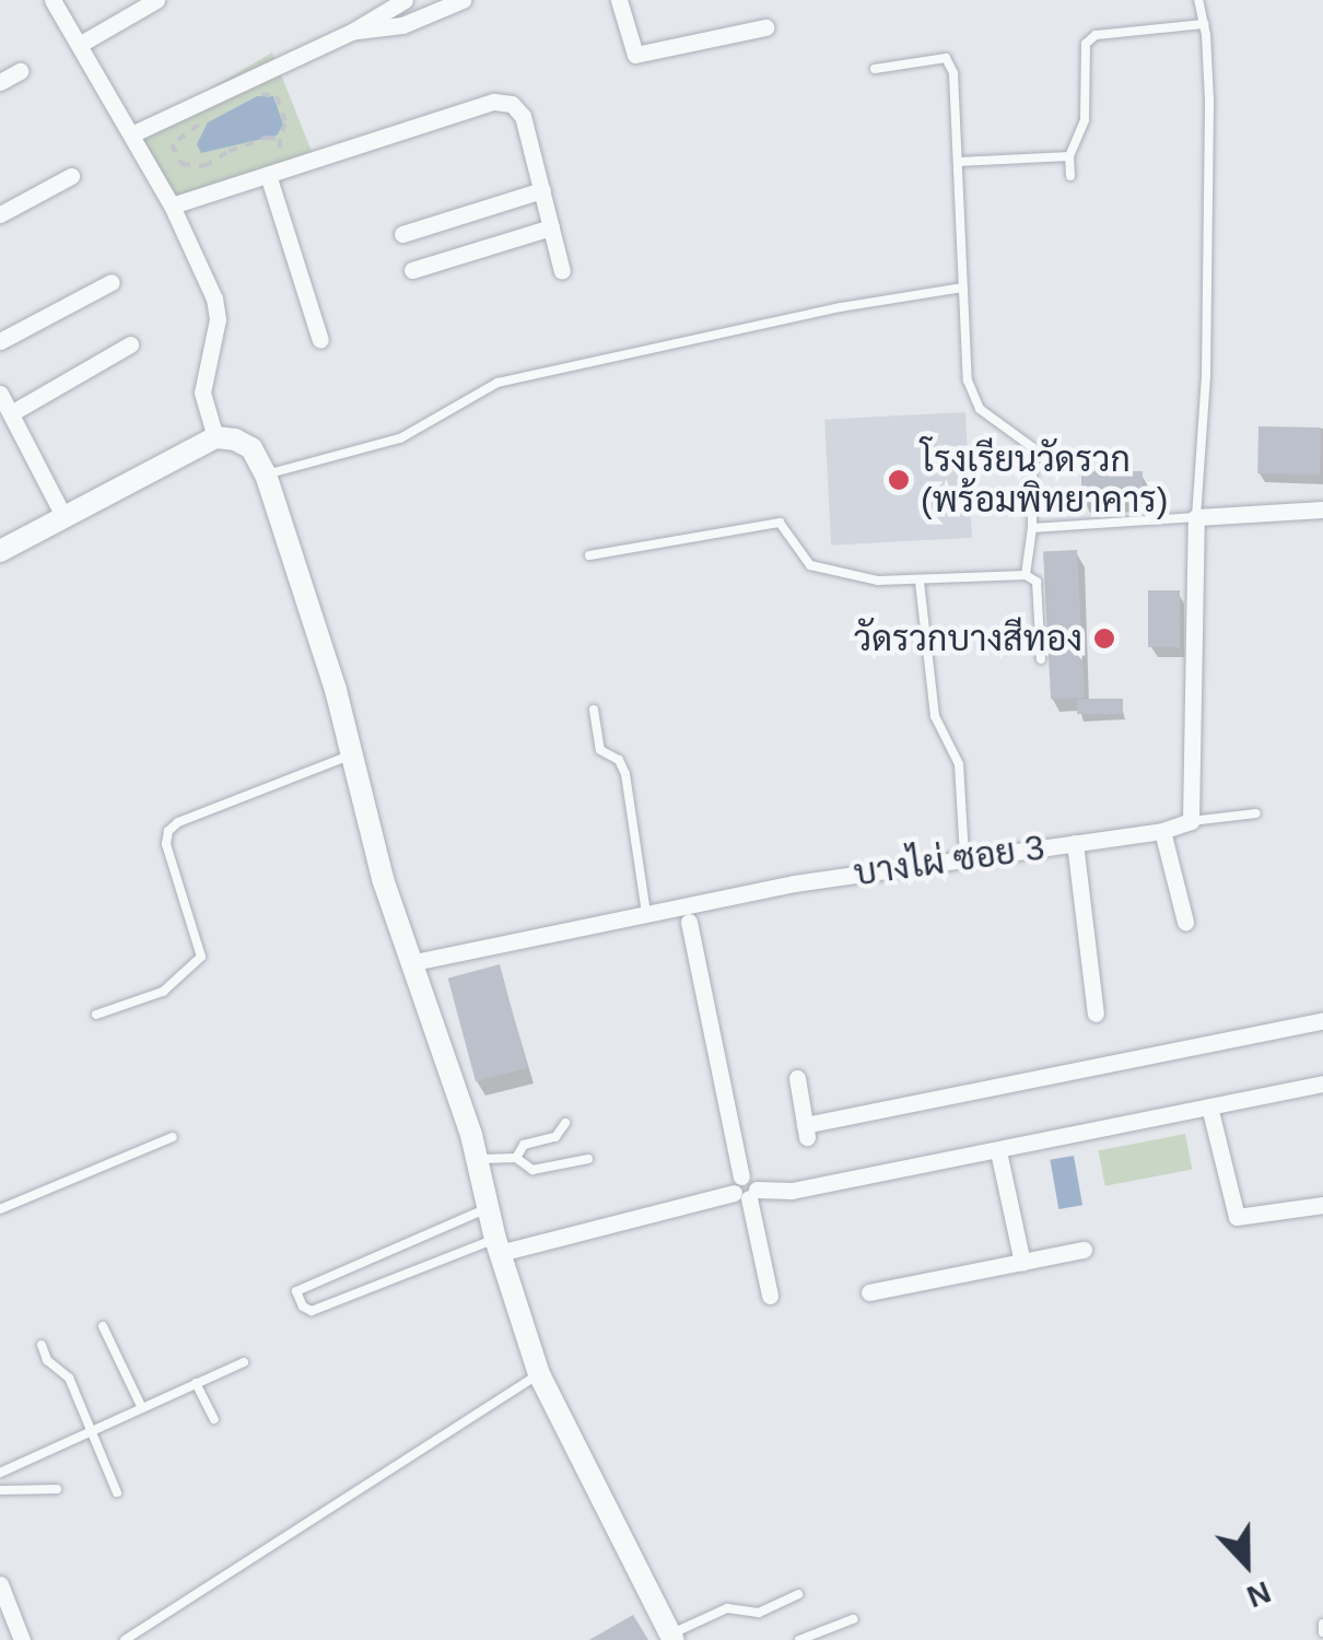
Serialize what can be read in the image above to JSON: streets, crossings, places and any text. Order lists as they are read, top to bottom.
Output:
{
  "streets": {
    "street": ["บางไผ่ ซอย 3"]
  },
  "places": ["โรงเรียนวัดรวก (พร้อมพิทยาคาร)", "วัดรวกบางสีทอง"],
  "north": "bottom"
}
